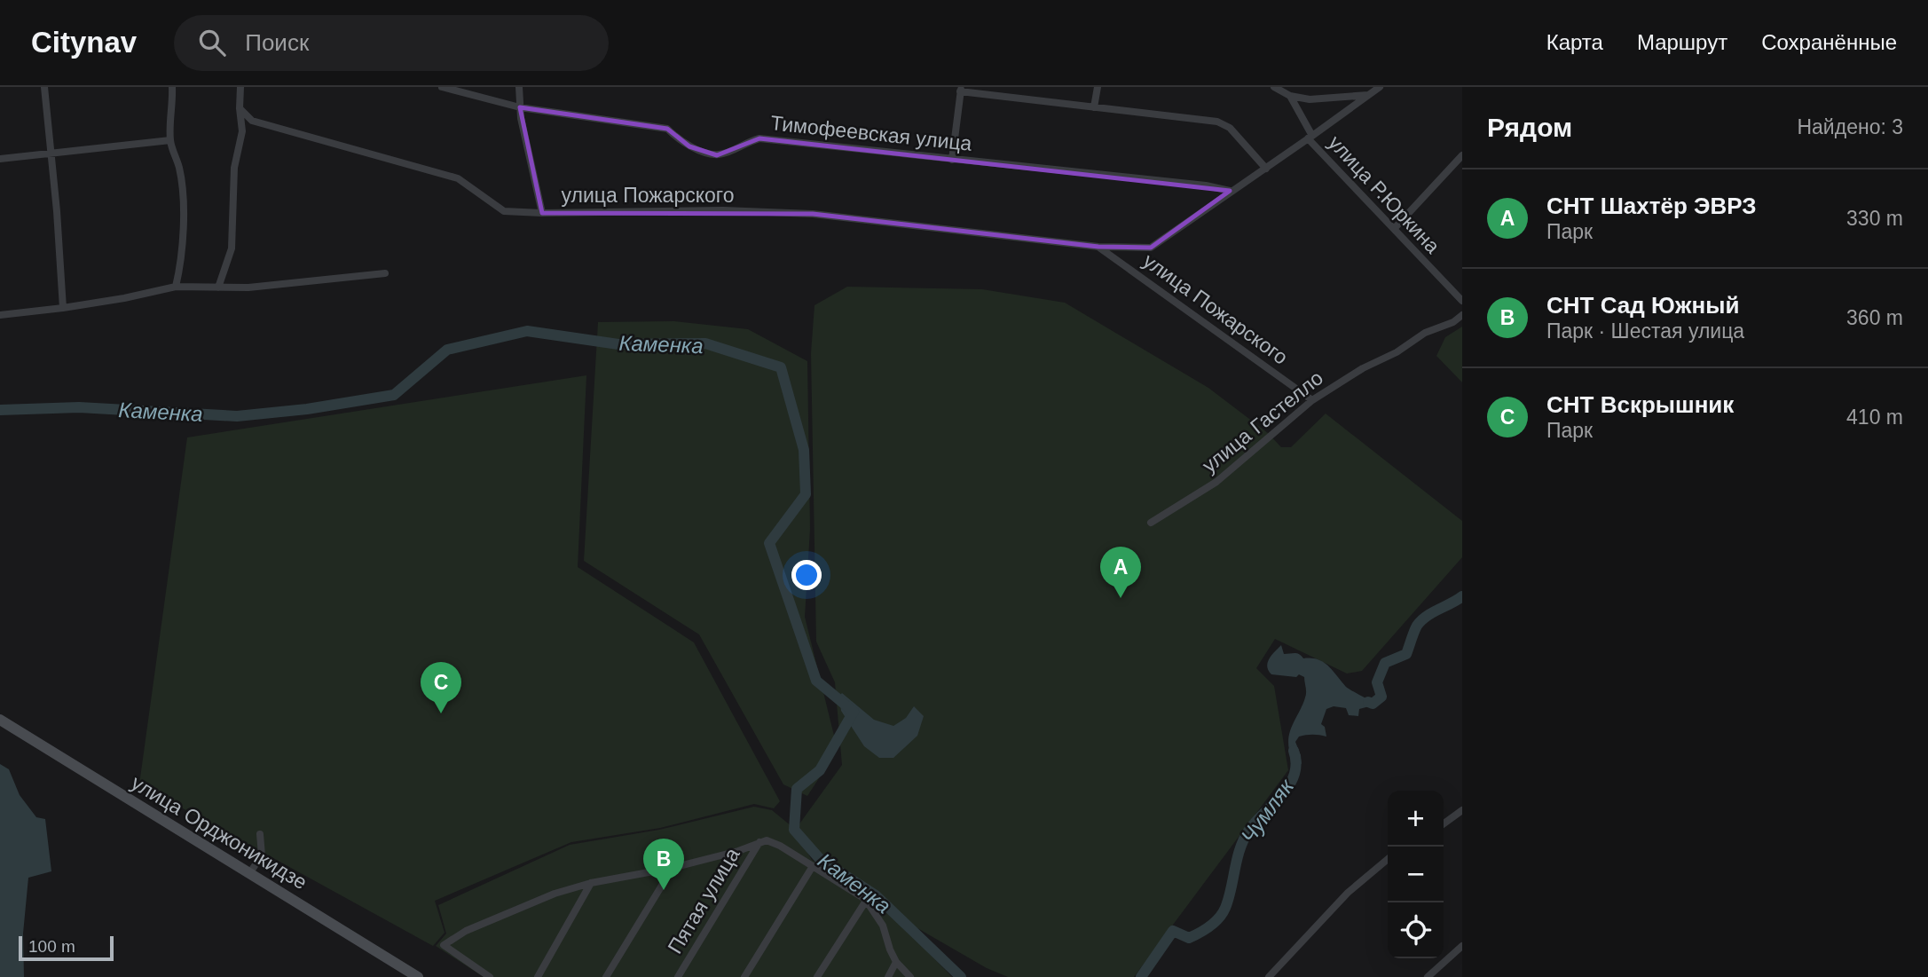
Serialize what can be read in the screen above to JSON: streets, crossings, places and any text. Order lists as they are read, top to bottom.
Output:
{
  "streets": {
    "main road": ["улица Орджоникидзе"],
    "street": [
      "Тимофеевская улица",
      "улица Р.Юркина",
      "улица Пожарского",
      "улица Гастелло",
      "Пятая улица"
    ]
  },
  "crossings": [
    ["Тимофеевская улица", "улица Пожарского"],
    ["улица Р.Юркина", "улица Пожарского"],
    ["улица Пожарского", "улица Гастелло"]
  ],
  "water": ["Каменка", "Чумляк"],
  "scale_bar": "100 m",
  "page": {
    "header": "Citynav",
    "search": "Поиск",
    "nav": ["Карта", "Маршрут", "Сохранённые"],
    "heading": ["Рядом", "Найдено: 3"],
    "list": [
      {
        "mark": "A",
        "name": "СНТ Шахтёр ЭВРЗ",
        "note": "Парк",
        "value": "330 m"
      },
      {
        "mark": "B",
        "name": "СНТ Сад Южный",
        "note": "Парк · Шестая улица",
        "value": "360 m"
      },
      {
        "mark": "C",
        "name": "СНТ Вскрышник",
        "note": "Парк",
        "value": "410 m"
      }
    ],
    "pins": ["A", "C", "B"],
    "map_buttons": ["+", "−"],
    "scale": "100 m"
  }
}
